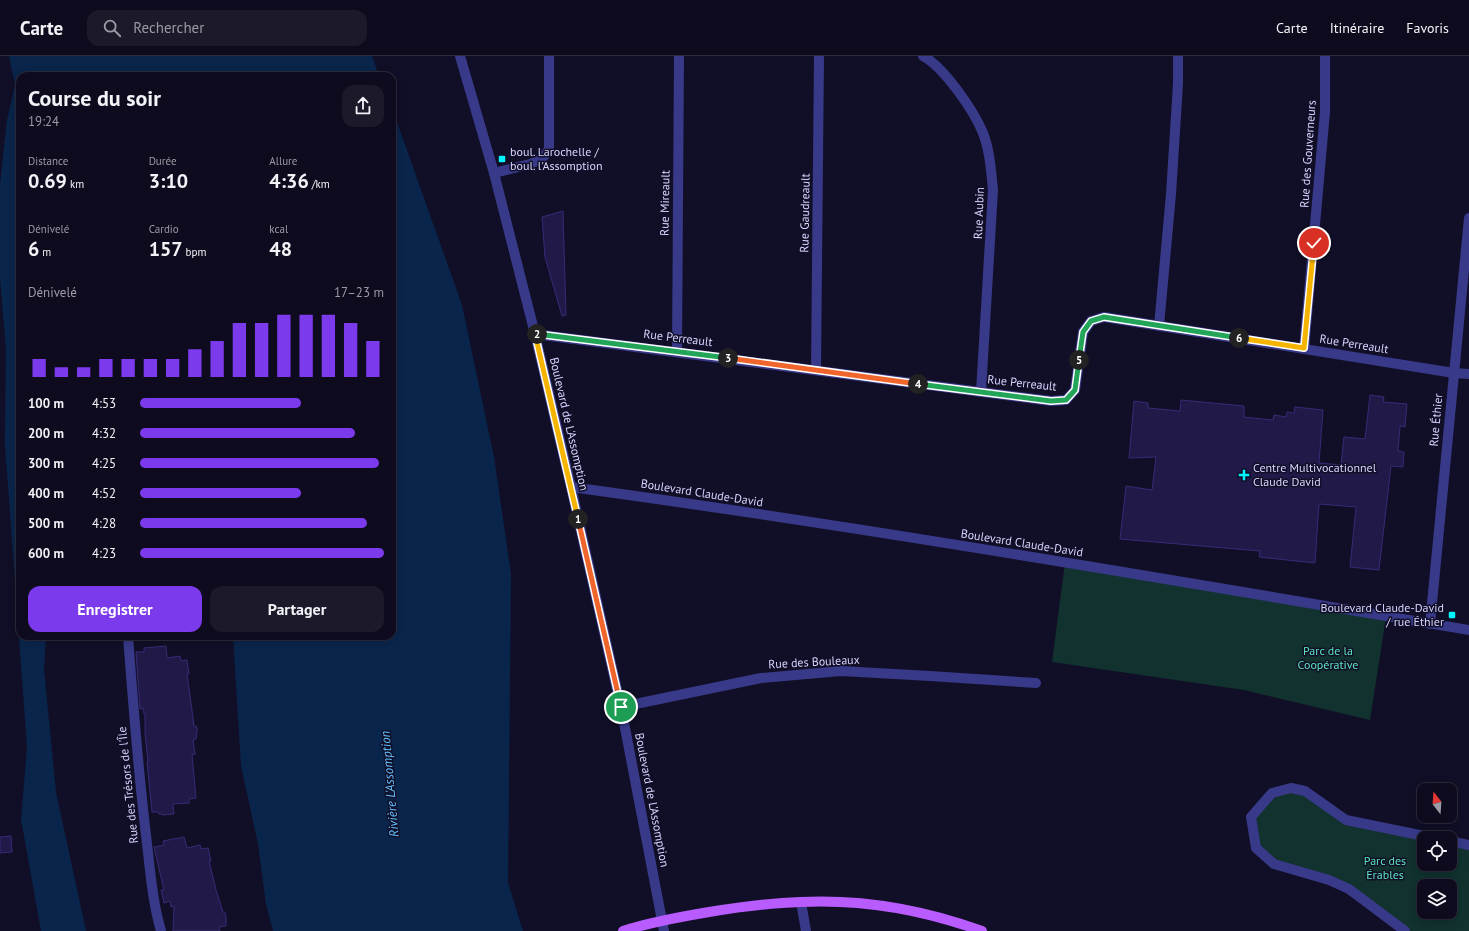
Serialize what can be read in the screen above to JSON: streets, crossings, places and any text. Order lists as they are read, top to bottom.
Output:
{
  "streets": {
    "street": [
      "Rue des Gouverneurs",
      "Rue Mireault",
      "Rue Gaudreault",
      "Rue Aubin",
      "Rue Perreault",
      "Rue Éthier",
      "Boulevard de L'Assomption",
      "Boulevard Claude-David",
      "Rue des Bouleaux",
      "Rue des Trésors de l'Île"
    ]
  },
  "crossings": [
    ["Rue des Gouverneurs", "Rue Perreault"],
    ["Rue Mireault", "Rue Perreault"],
    ["Rue Gaudreault", "Rue Perreault"],
    ["Rue Aubin", "Rue Perreault"],
    ["Rue Perreault", "Rue Éthier"],
    ["Rue Perreault", "Boulevard de L'Assomption"],
    ["Rue Éthier", "Boulevard Claude-David"],
    ["Boulevard de L'Assomption", "Boulevard Claude-David"],
    ["Boulevard de L'Assomption", "Rue des Bouleaux"]
  ],
  "water": ["Rivière L'Assomption"],
  "parks": ["Parc de la Coopérative", "Parc des Érables"],
  "places": {
    "transit": ["boul. Larochelle / boul. l'Assomption", "Boulevard Claude-David / rue Éthier"],
    "health": ["Centre Multivocationnel Claude David"]
  },
  "north": "top",
  "page": {
    "header": "Carte",
    "search": "Rechercher",
    "nav": ["Carte", "Itinéraire", "Favoris"],
    "heading": ["Course du soir", "19:24"],
    "stats": [
      ["Distance", "0.69 km"],
      ["Durée", "3:10"],
      ["Allure", "4:36 /km"],
      ["Dénivelé", "6 m"],
      ["Cardio", "157 bpm"],
      ["kcal", "48"]
    ],
    "chart": ["Dénivelé", "17–23 m"],
    "pins": [
      "2",
      "6",
      "3",
      "5",
      "4",
      "1"
    ],
    "list": [
      {
        "name": "100 m",
        "note": "4:53"
      },
      {
        "name": "200 m",
        "note": "4:32"
      },
      {
        "name": "300 m",
        "note": "4:25"
      },
      {
        "name": "400 m",
        "note": "4:52"
      },
      {
        "name": "500 m",
        "note": "4:28"
      },
      {
        "name": "600 m",
        "note": "4:23"
      }
    ],
    "buttons": ["Enregistrer", "Partager"]
  }
}
